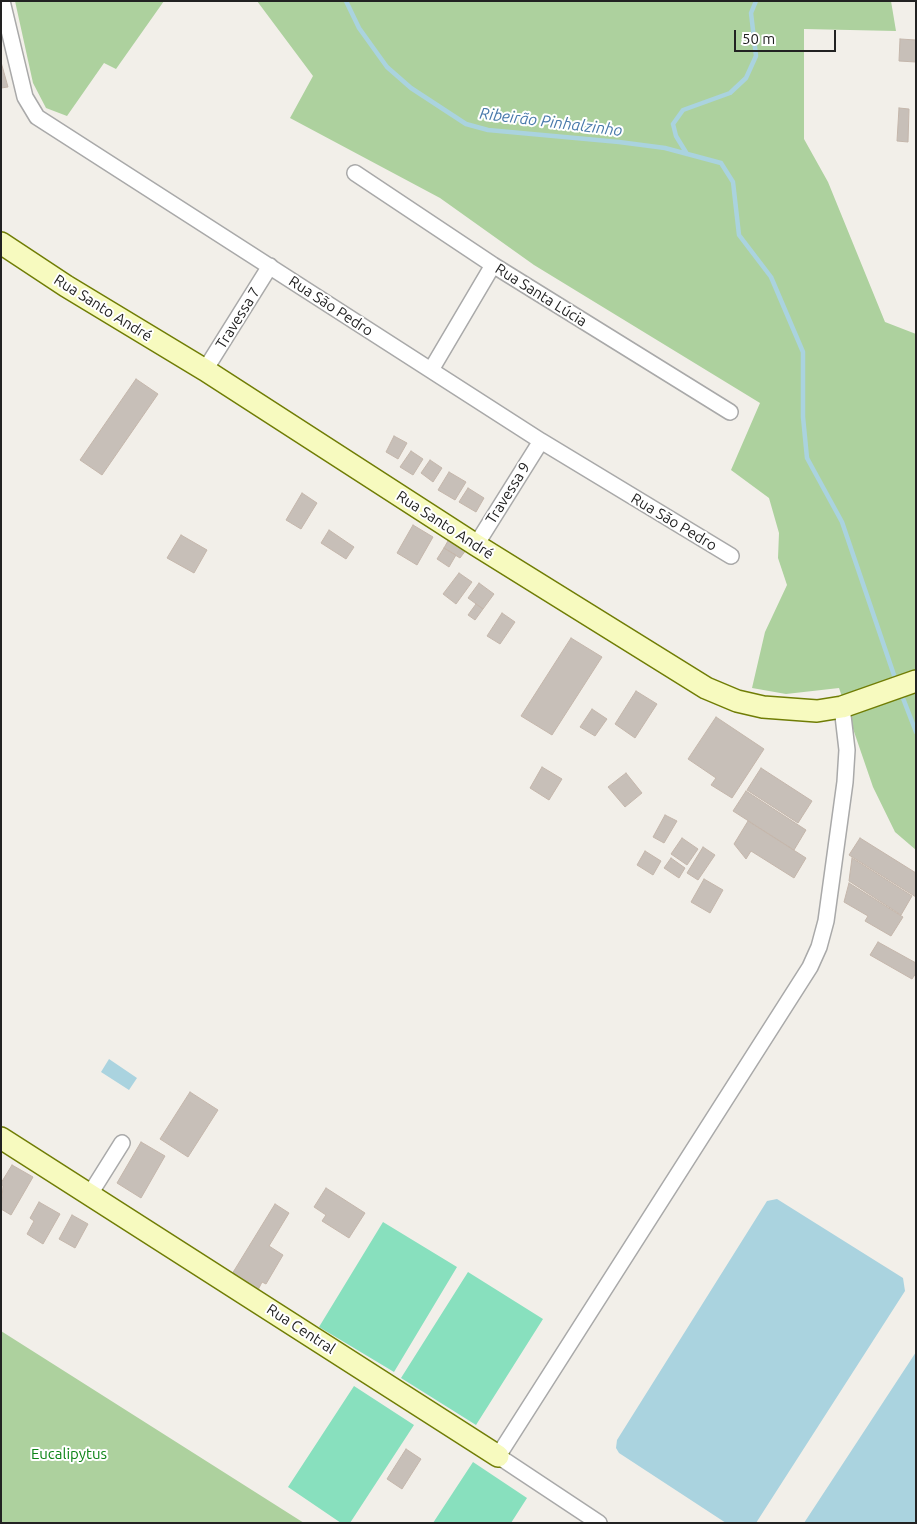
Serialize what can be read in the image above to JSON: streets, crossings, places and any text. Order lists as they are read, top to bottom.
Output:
{
  "streets": {
    "street": [
      "Rua Santa Lúcia",
      "Rua São Pedro",
      "Rua Santo André",
      "Travessa 7",
      "Travessa 9",
      "Rua Central"
    ]
  },
  "crossings": [
    ["Rua São Pedro", "Travessa 7"],
    ["Rua São Pedro", "Travessa 9"],
    ["Rua Santo André", "Travessa 7"],
    ["Rua Santo André", "Travessa 9"]
  ],
  "water": ["Ribeirão Pinhalzinho"],
  "parks": ["Eucalipytus"],
  "scale_bar": "50 m"
}
